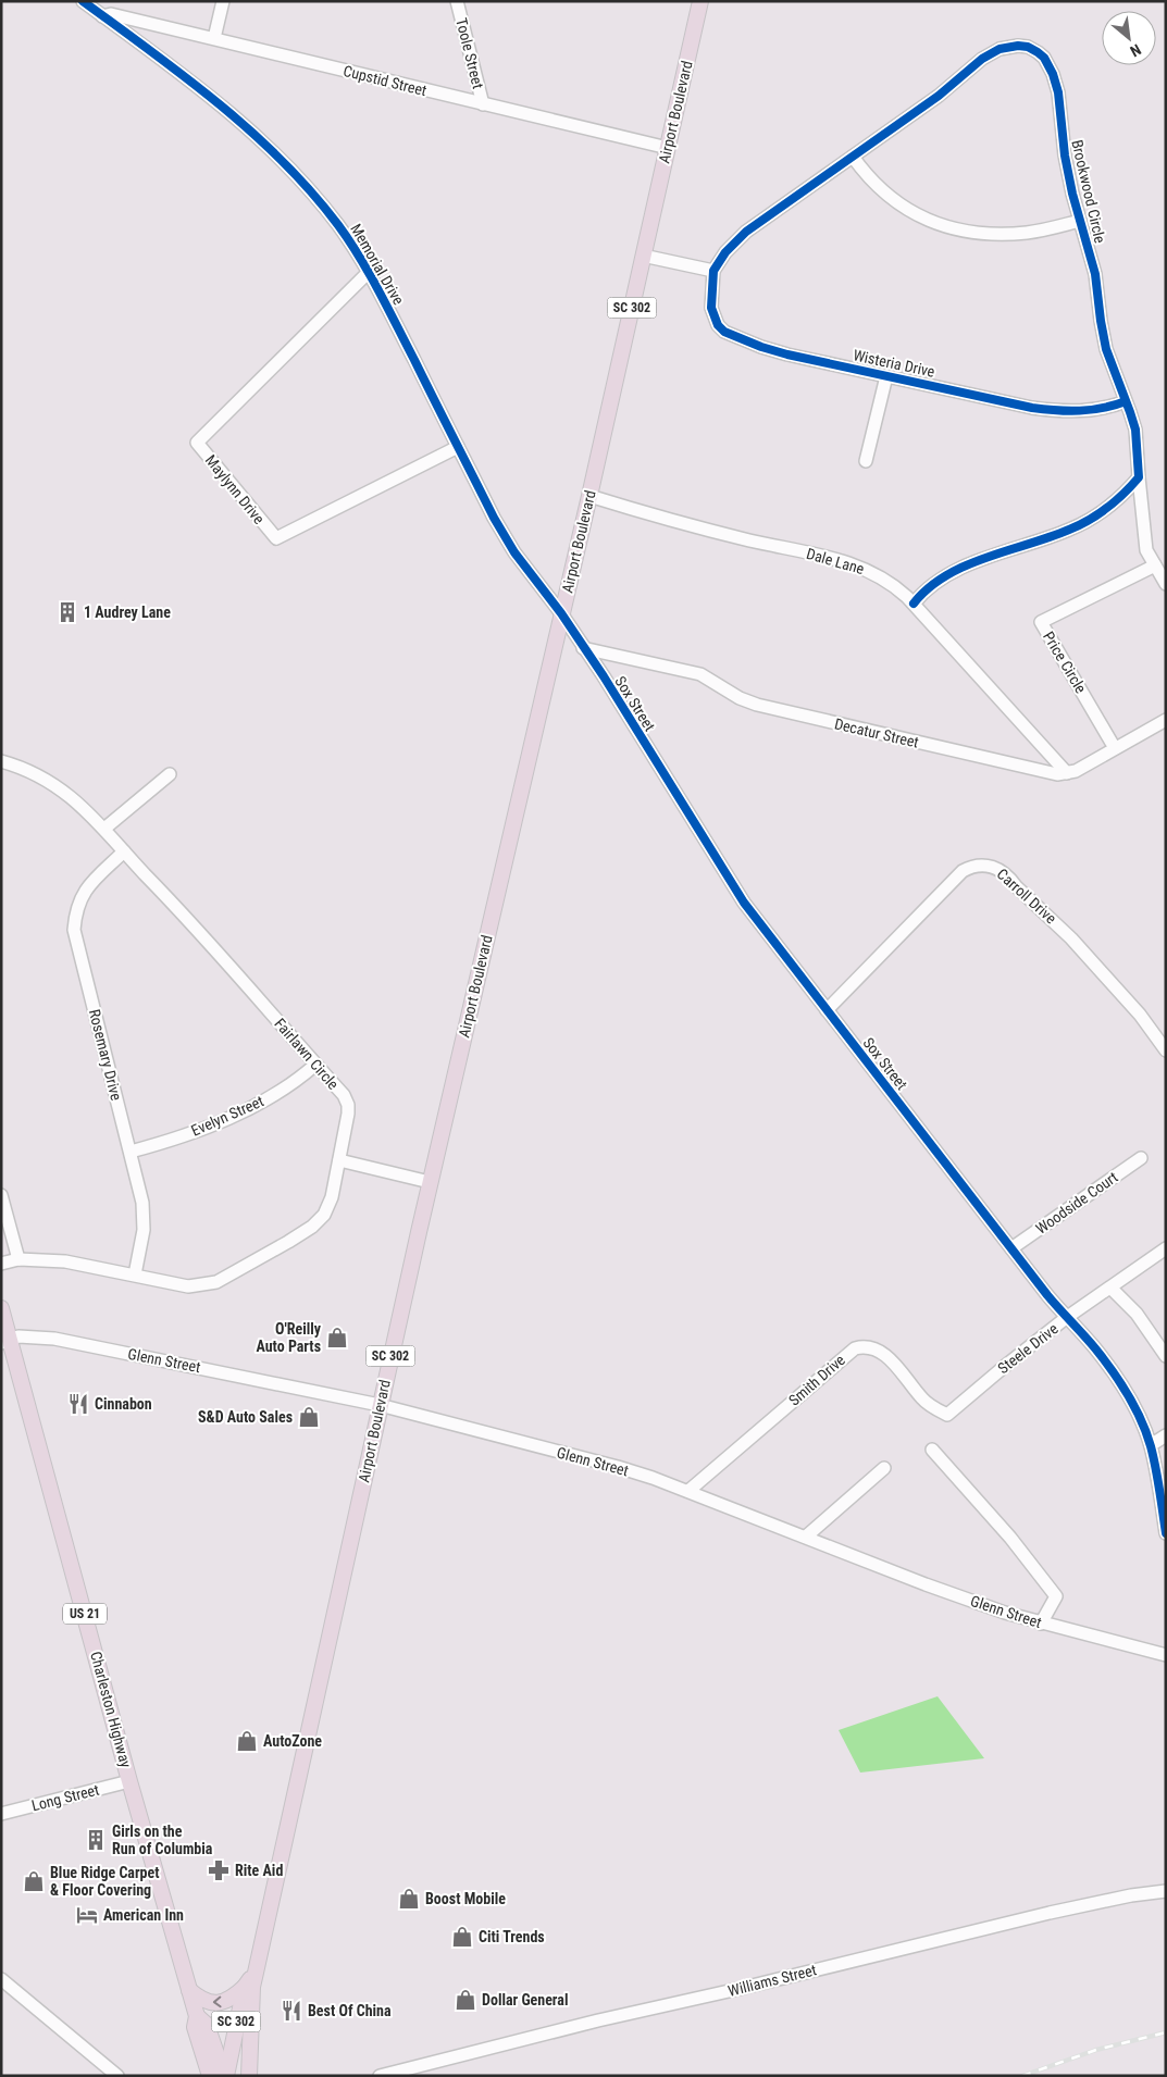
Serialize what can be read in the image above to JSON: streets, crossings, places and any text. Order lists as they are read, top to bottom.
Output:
{
  "streets": {
    "main road": [
      "Airport Boulevard",
      "SC 302",
      "US 21",
      "Charleston Highway"
    ],
    "street": [
      "Toole Street",
      "Cupstid Street",
      "Brookwood Circle",
      "Memorial Drive",
      "Wisteria Drive",
      "Maylynn Drive",
      "Dale Lane",
      "Price Circle",
      "Sox Street",
      "Decatur Street",
      "Carroll Drive",
      "Fairlawn Circle",
      "Rosemary Drive",
      "Evelyn Street",
      "Woodside Court",
      "Steele Drive",
      "Glenn Street",
      "Smith Drive",
      "Long Street",
      "Williams Street"
    ]
  },
  "crossings": [
    ["Toole Street", "Cupstid Street"],
    ["Cupstid Street", "Airport Boulevard"],
    ["Cupstid Street", "Memorial Drive"],
    ["Airport Boulevard", "Memorial Drive"],
    ["Airport Boulevard", "Dale Lane"],
    ["Airport Boulevard", "Sox Street"],
    ["Airport Boulevard", "Glenn Street"],
    ["Airport Boulevard", "Charleston Highway"],
    ["Brookwood Circle", "Wisteria Drive"],
    ["Brookwood Circle", "Price Circle"],
    ["Memorial Drive", "Maylynn Drive"],
    ["Memorial Drive", "Sox Street"],
    ["Dale Lane", "Decatur Street"],
    ["Price Circle", "Decatur Street"],
    ["Sox Street", "Decatur Street"],
    ["Sox Street", "Carroll Drive"],
    ["Sox Street", "Woodside Court"],
    ["Sox Street", "Steele Drive"],
    ["Fairlawn Circle", "Rosemary Drive"],
    ["Fairlawn Circle", "Evelyn Street"],
    ["Rosemary Drive", "Evelyn Street"],
    ["Steele Drive", "Smith Drive"],
    ["Glenn Street", "Smith Drive"],
    ["Glenn Street", "Charleston Highway"],
    ["Charleston Highway", "Long Street"]
  ],
  "places": {
    "building": ["1 Audrey Lane", "Girls on the Run of Columbia"],
    "shop": [
      "O'Reilly Auto Parts",
      "S&D Auto Sales",
      "AutoZone",
      "Blue Ridge Carpet & Floor Covering",
      "Boost Mobile",
      "Citi Trends",
      "Dollar General"
    ],
    "restaurant": ["Cinnabon", "Best Of China"],
    "pharmacy": ["Rite Aid"],
    "hotel": ["American Inn"]
  },
  "north": "bottom right"
}
